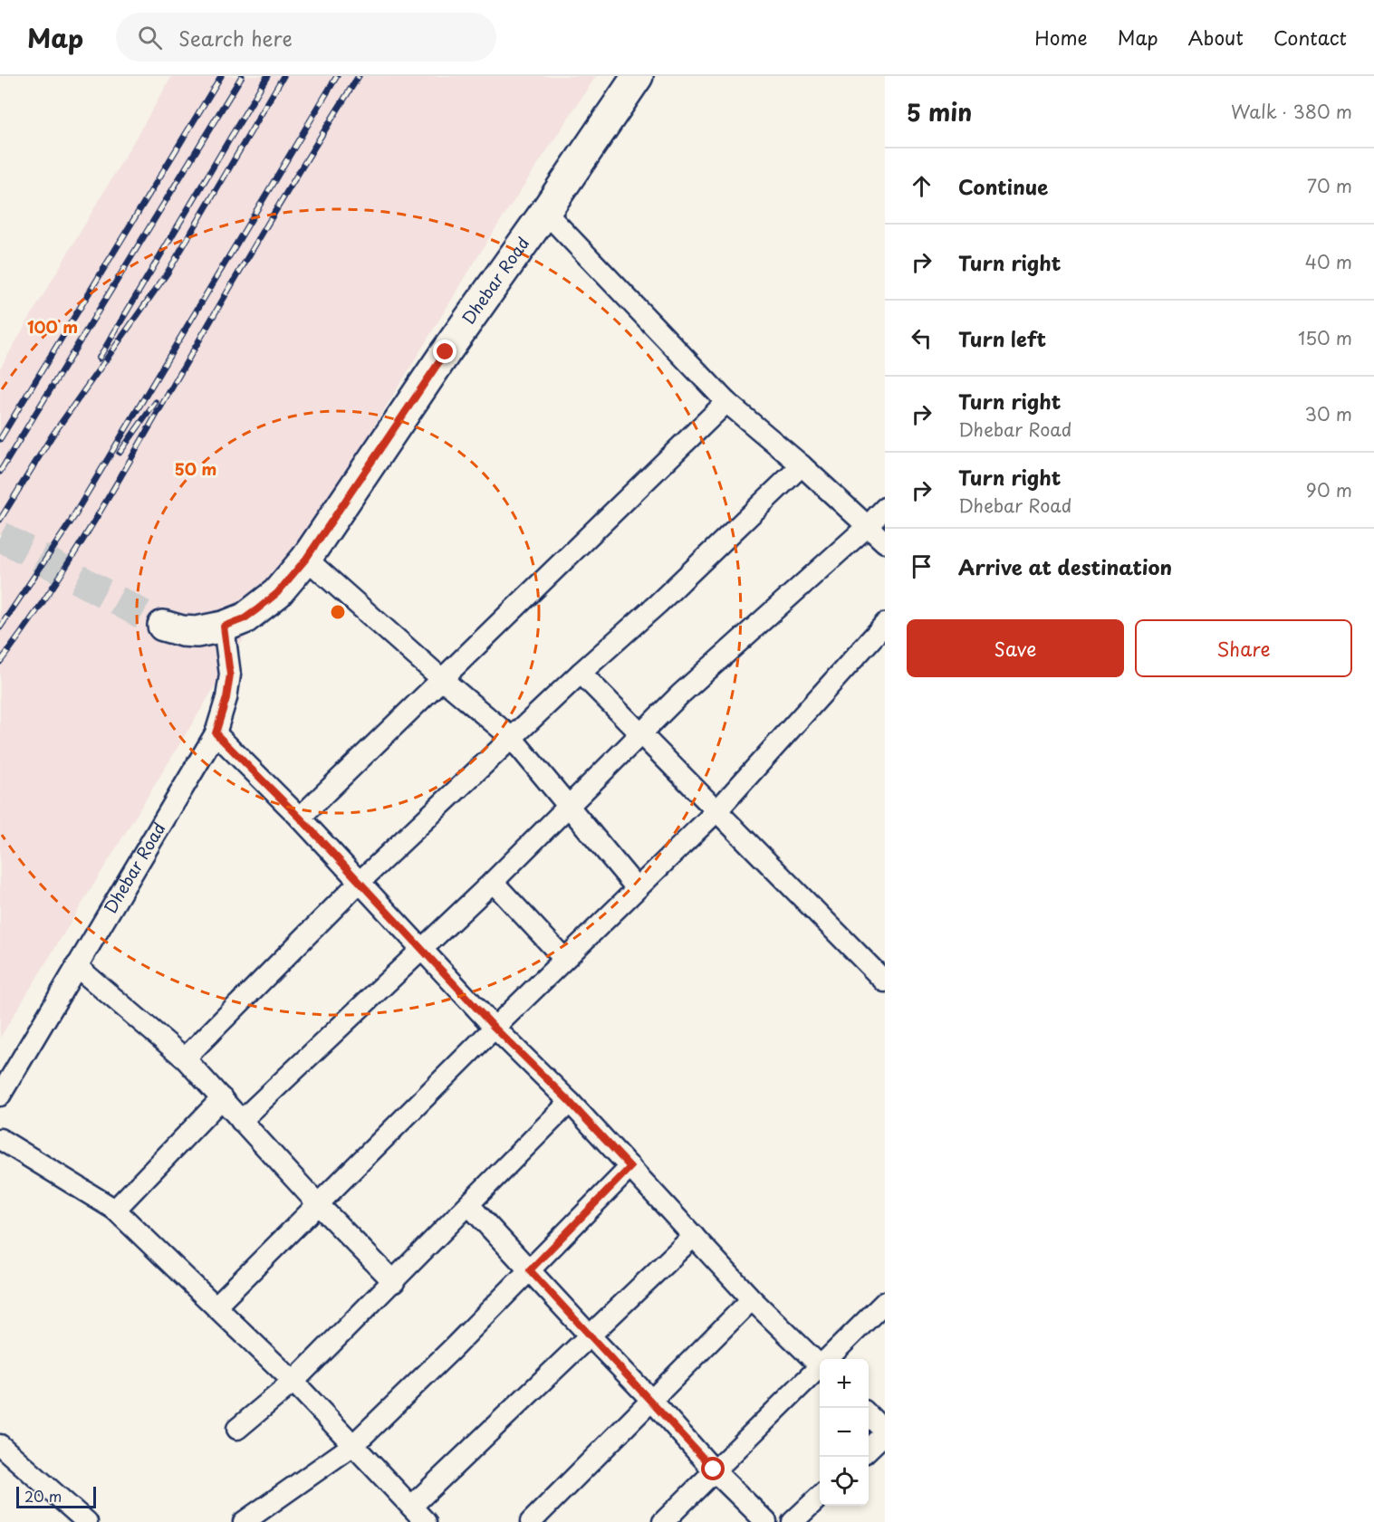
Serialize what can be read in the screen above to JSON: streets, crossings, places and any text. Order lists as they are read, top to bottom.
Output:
{
  "streets": {
    "street": ["Dhebar Road"]
  },
  "scale_bar": "20 m",
  "page": {
    "header": "Map",
    "search": "Search here",
    "nav": [
      "Home",
      "Map",
      "About",
      "Contact"
    ],
    "heading": ["5 min", "Walk · 380 m"],
    "list": [
      ["Continue", "70 m"],
      ["Turn right", "40 m"],
      ["Turn left", "150 m"],
      ["Turn right", "Dhebar Road", "30 m"],
      ["Turn right", "Dhebar Road", "90 m"],
      "Arrive at destination"
    ],
    "buttons": ["Save", "Share"],
    "map_buttons": ["+", "−"],
    "scale": "20 m"
  },
  "rings": ["100 m", "50 m"]
}
